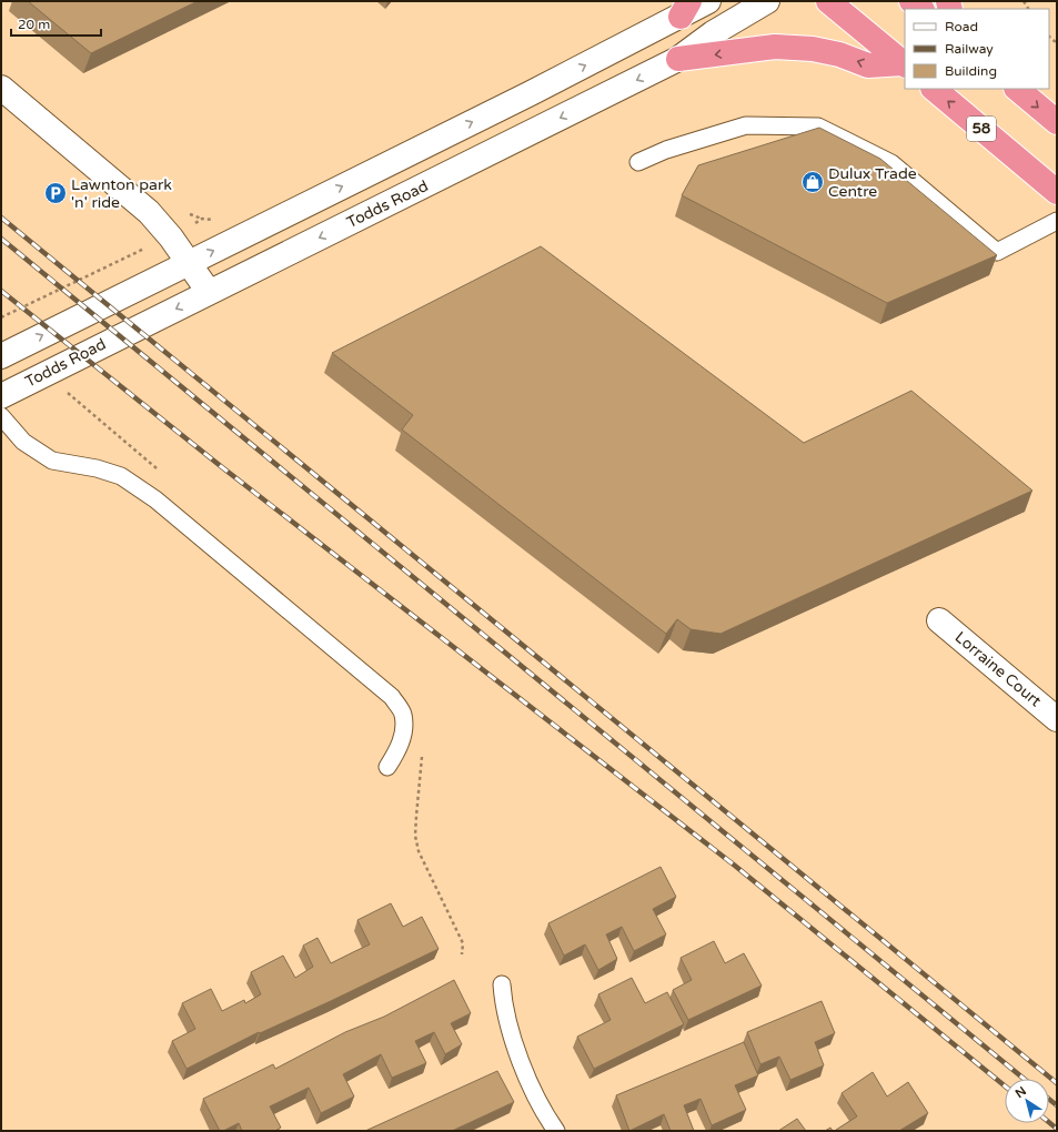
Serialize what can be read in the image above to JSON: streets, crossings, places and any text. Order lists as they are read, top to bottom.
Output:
{
  "streets": {
    "highway": ["58"],
    "street": ["Todds Road", "Lorraine Court"]
  },
  "places": {
    "shop": ["Dulux Trade Centre"],
    "parking": ["Lawnton park 'n' ride"]
  },
  "legend": ["Road", "Railway", "Building"],
  "scale_bar": "20 m",
  "north": "top left"
}
